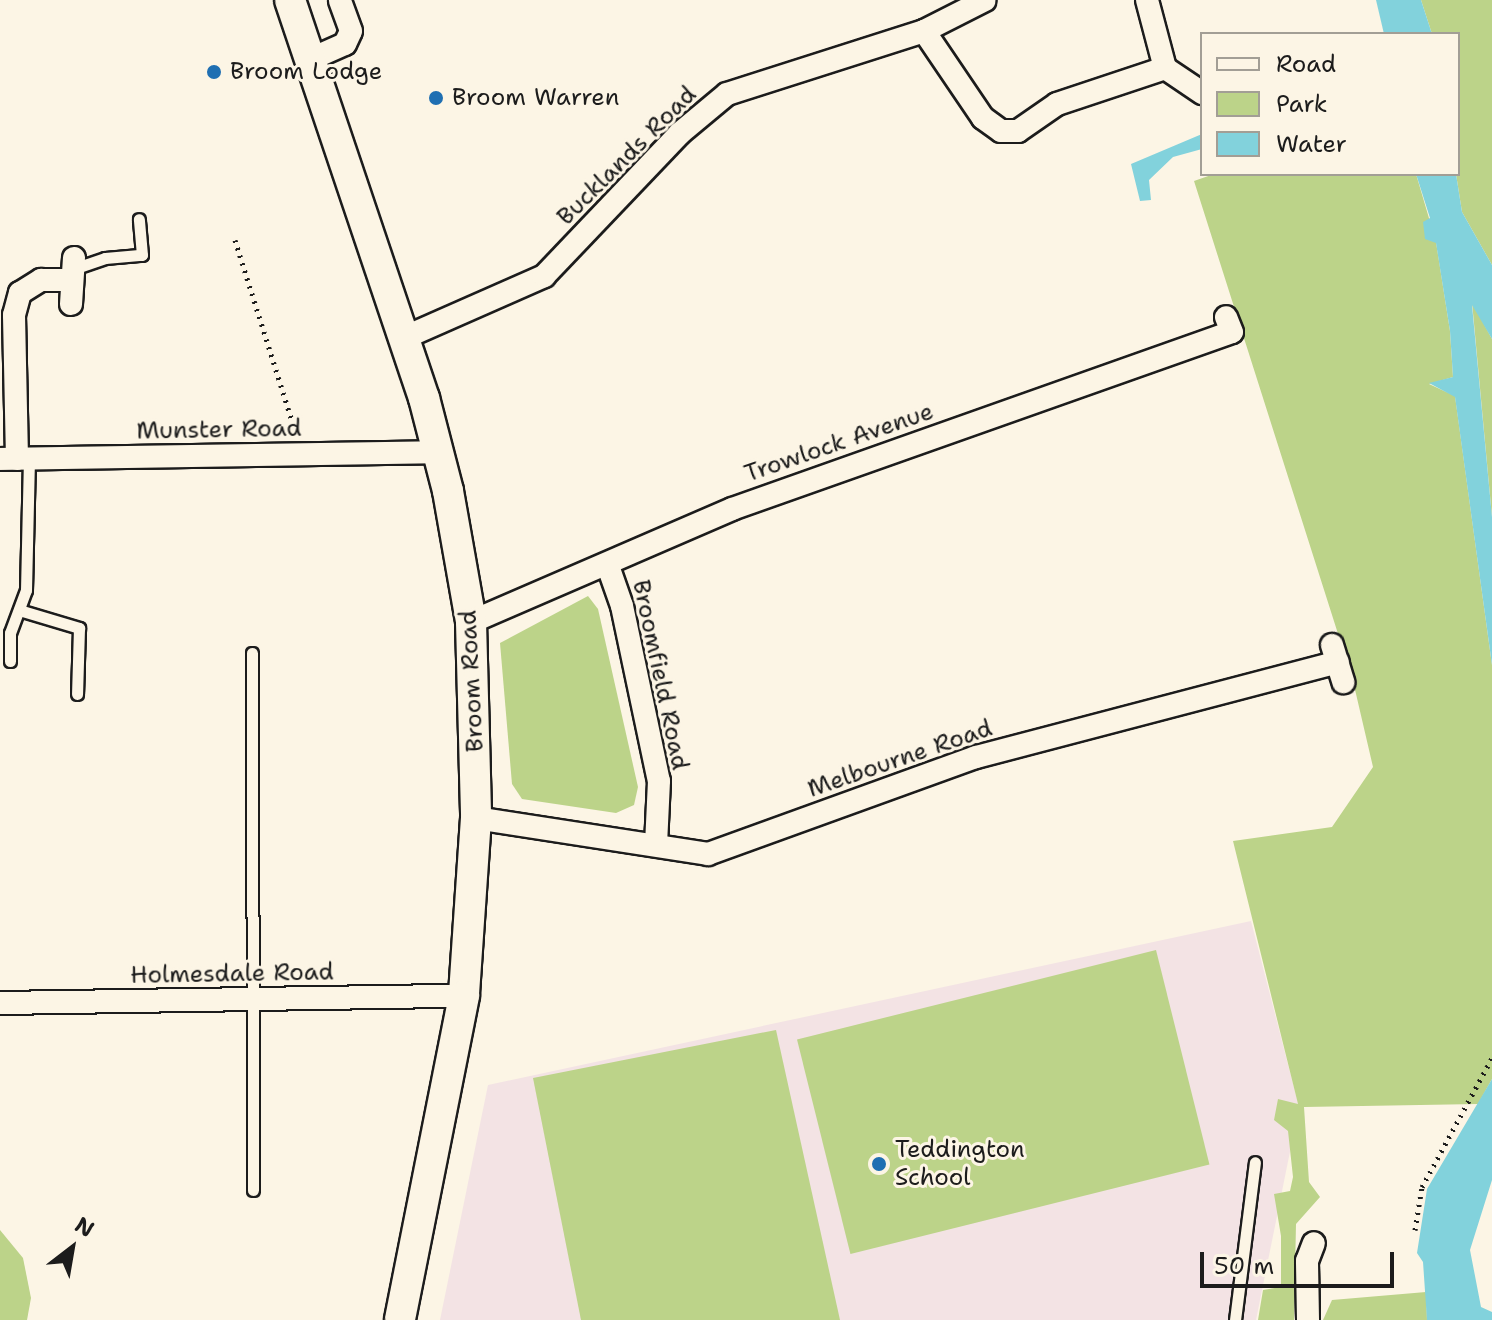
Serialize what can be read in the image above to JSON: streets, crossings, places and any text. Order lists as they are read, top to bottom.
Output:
{
  "streets": {
    "street": [
      "Bucklands Road",
      "Munster Road",
      "Trowlock Avenue",
      "Broomfield Road",
      "Broom Road",
      "Melbourne Road",
      "Holmesdale Road"
    ]
  },
  "crossings": [
    ["Bucklands Road", "Broom Road"],
    ["Munster Road", "Broom Road"],
    ["Trowlock Avenue", "Broomfield Road"],
    ["Trowlock Avenue", "Broom Road"],
    ["Broomfield Road", "Melbourne Road"],
    ["Broom Road", "Melbourne Road"],
    ["Broom Road", "Holmesdale Road"]
  ],
  "places": ["Broom Lodge", "Broom Warren", "Teddington School"],
  "legend": ["Road", "Park", "Water"],
  "scale_bar": "50 m",
  "north": "top right"
}
